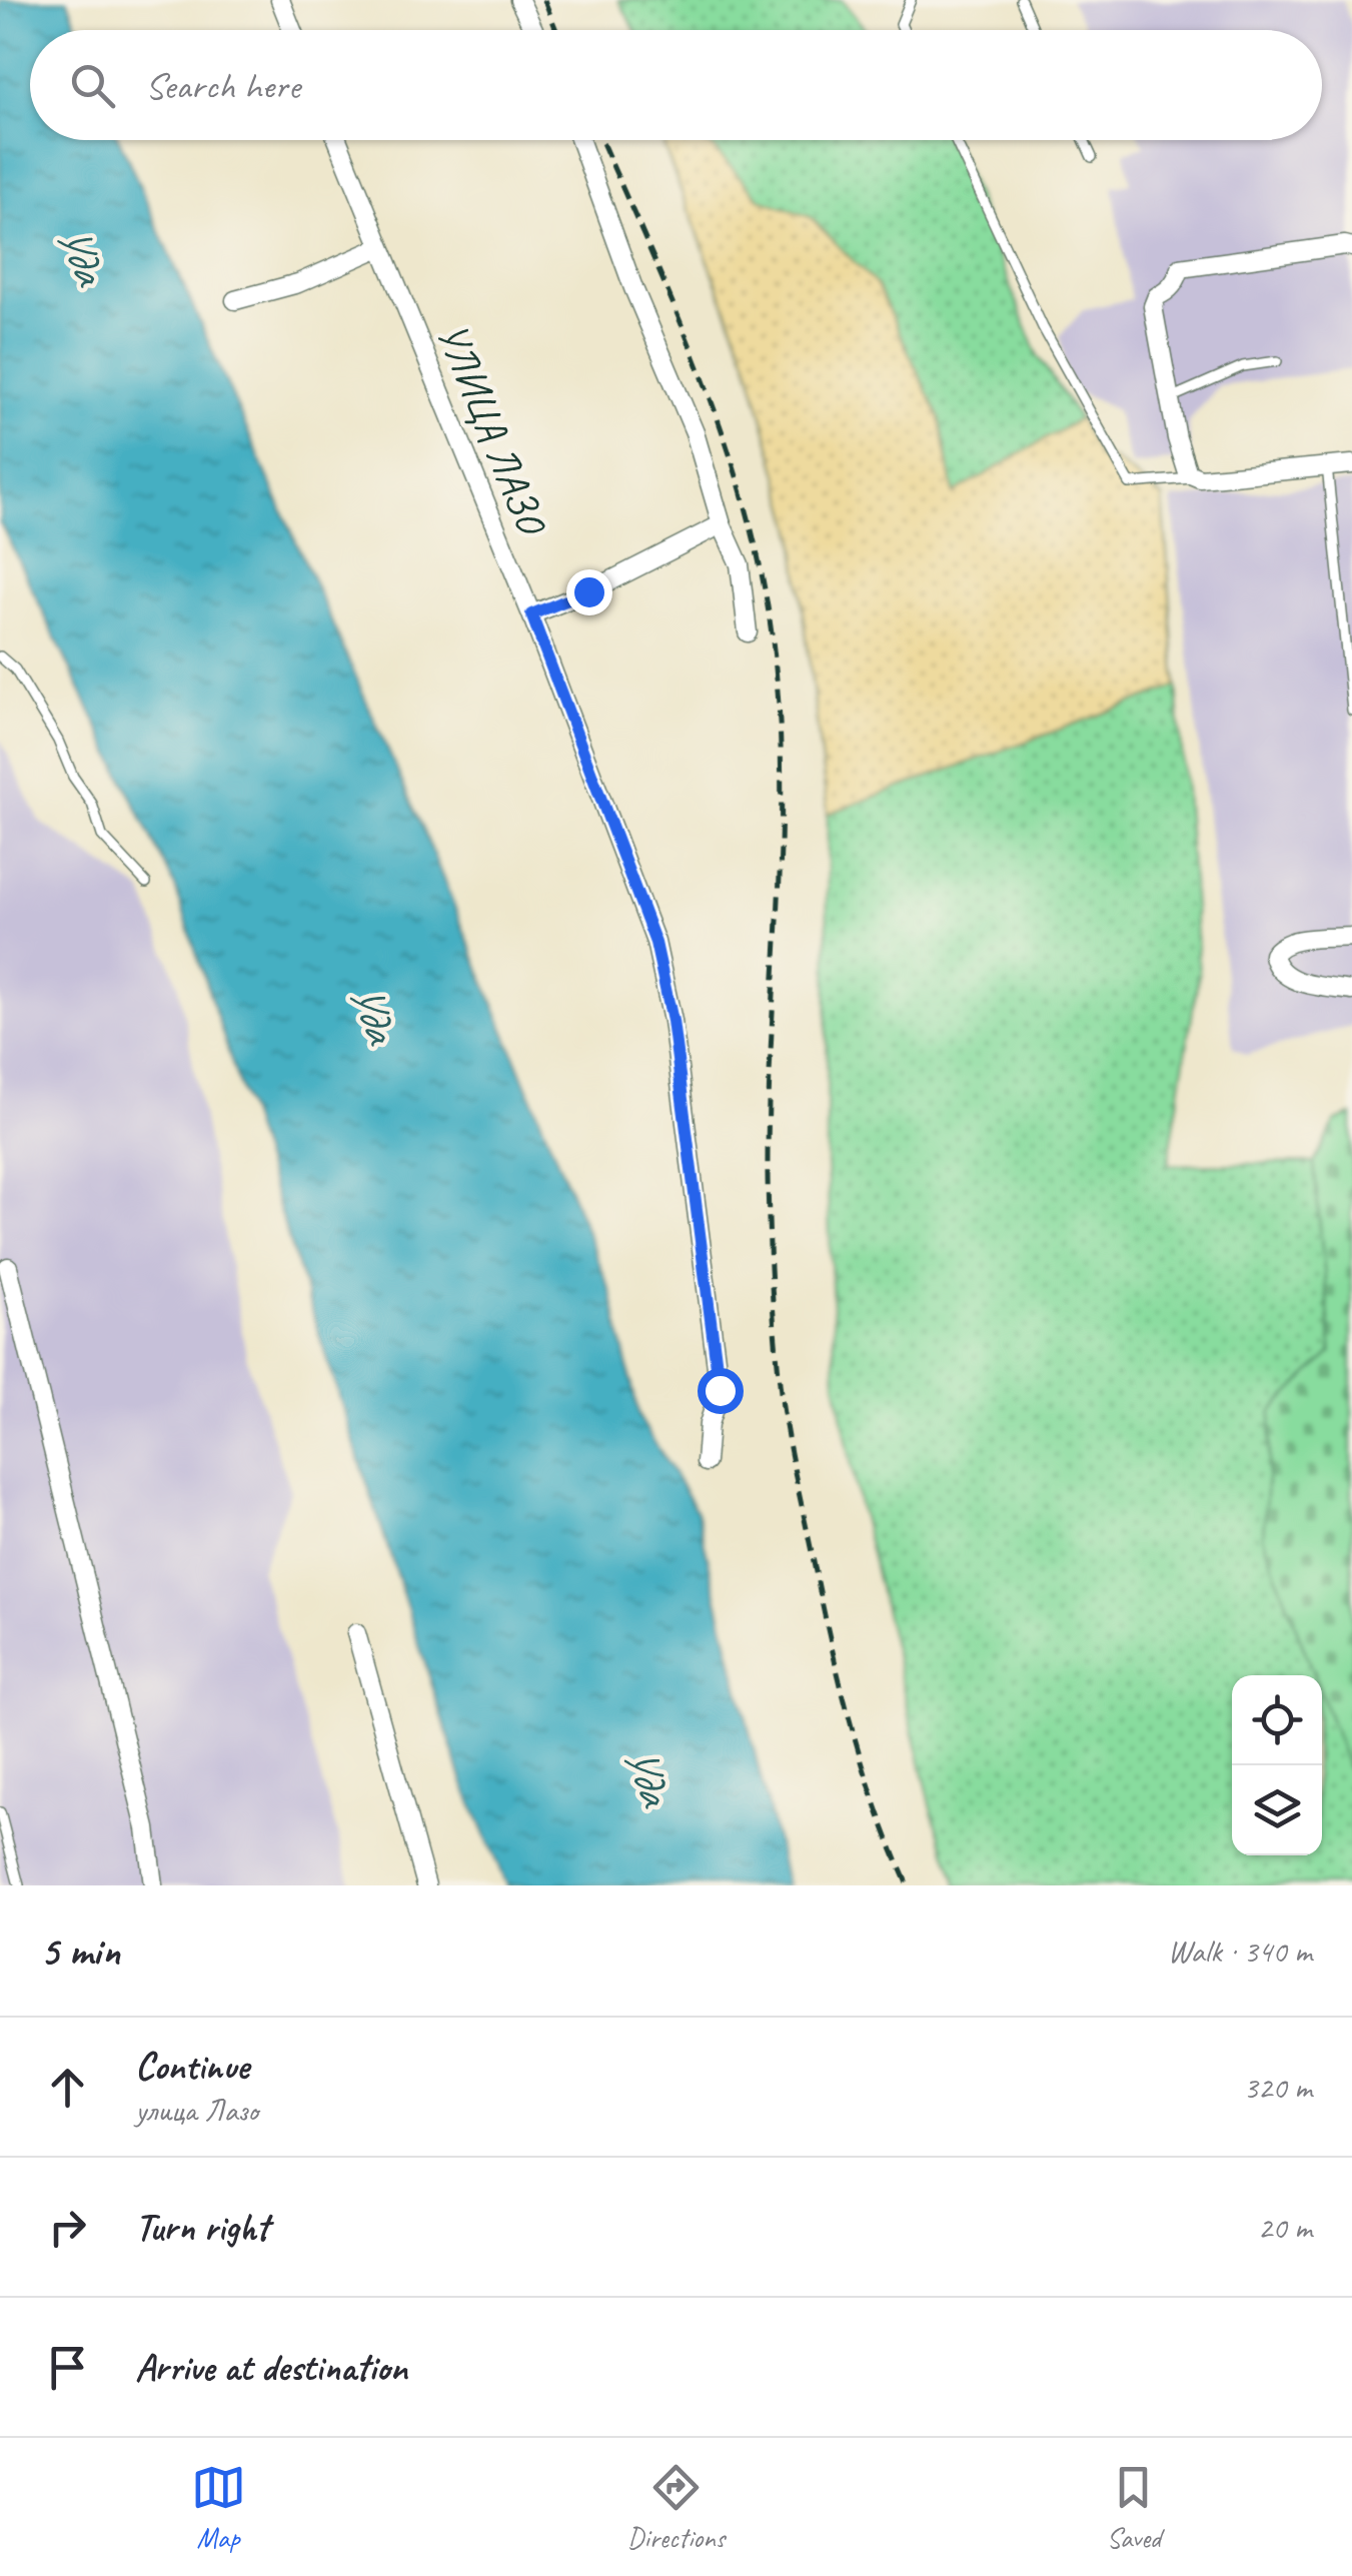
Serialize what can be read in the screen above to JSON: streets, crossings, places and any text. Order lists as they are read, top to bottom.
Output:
{
  "streets": {
    "street": ["УЛИЦА ЛАЗО"]
  },
  "water": ["Уда"],
  "page": {
    "search": "Search here",
    "heading": ["5 min", "Walk · 340 m"],
    "list": [
      ["Continue", "улица Лазо", "320 m"],
      ["Turn right", "20 m"],
      "Arrive at destination"
    ],
    "nav": ["Map", "Directions", "Saved"]
  }
}
